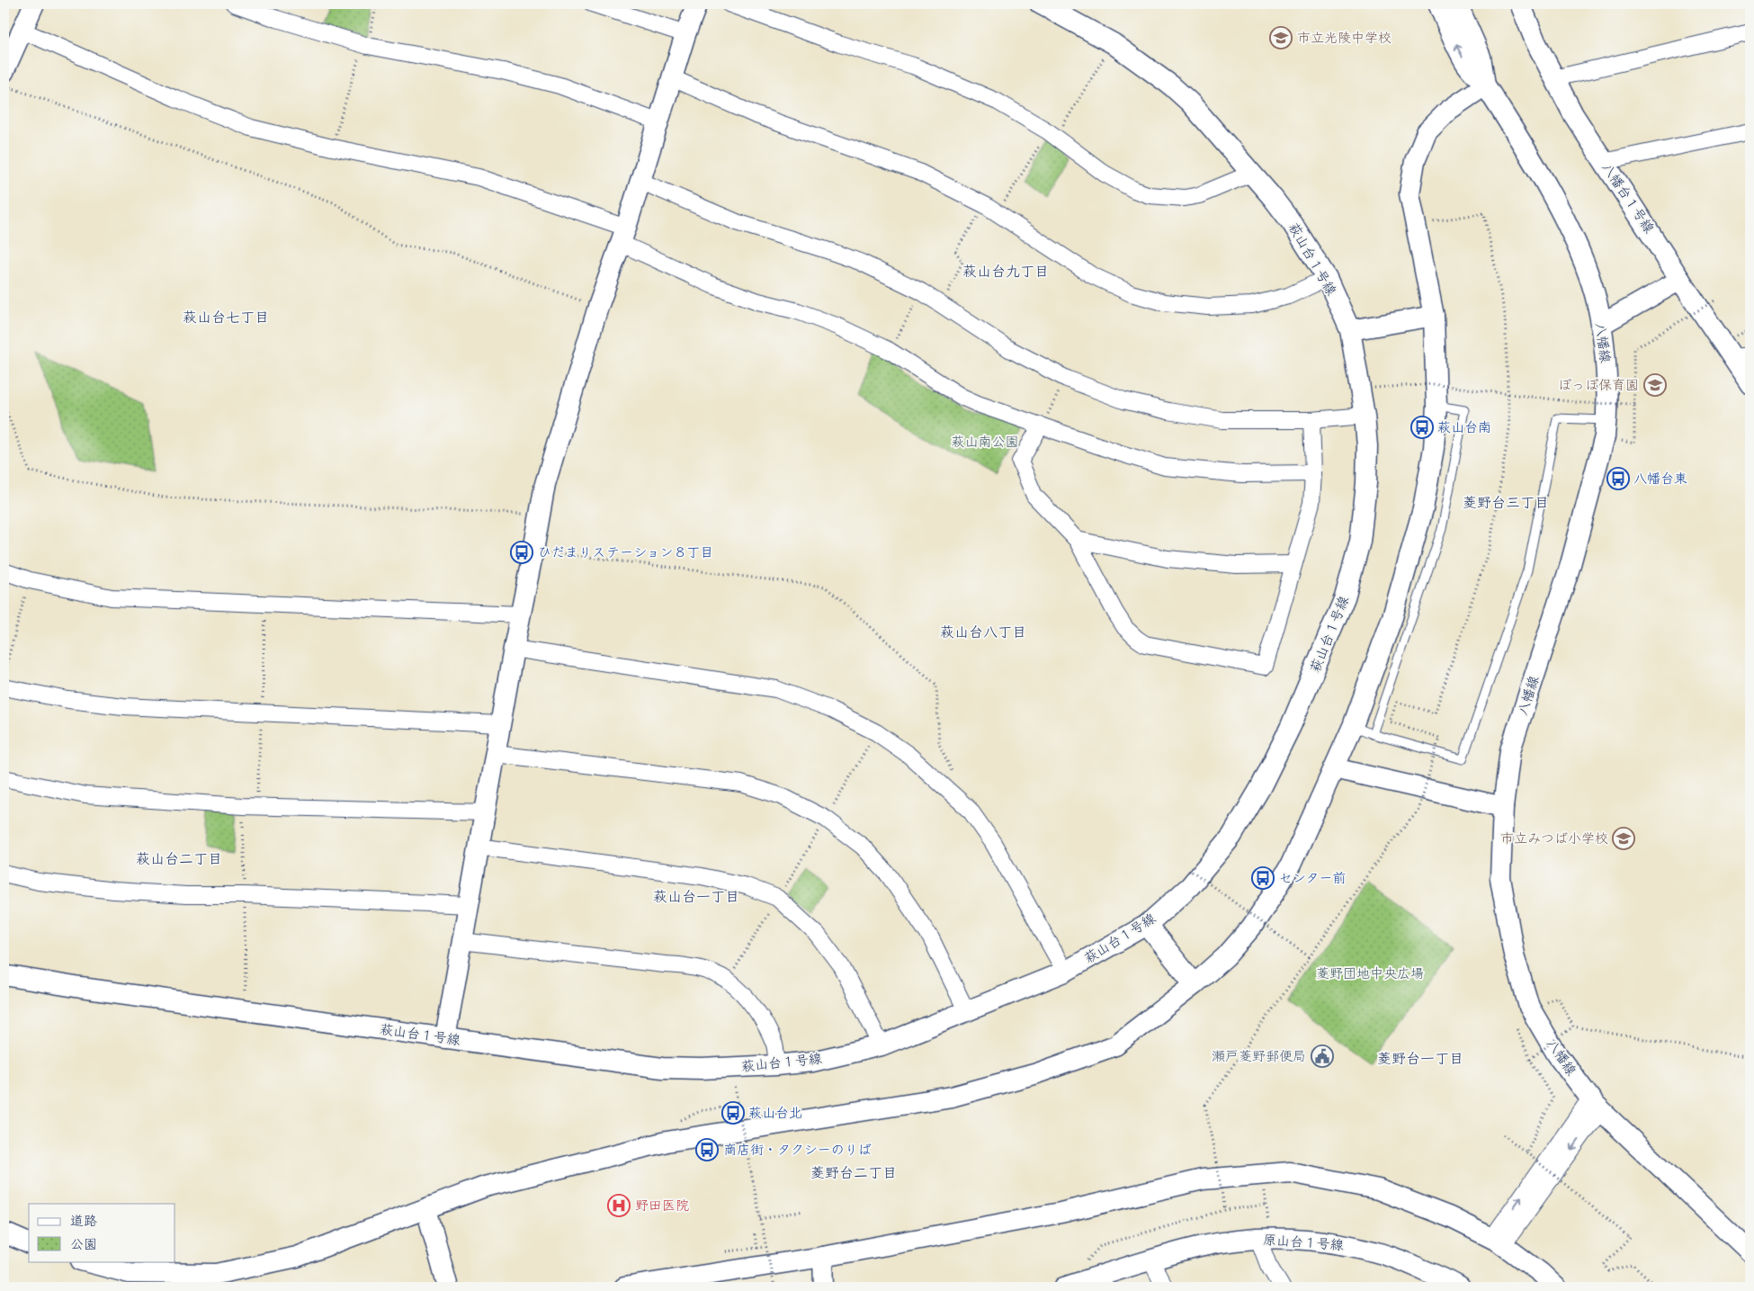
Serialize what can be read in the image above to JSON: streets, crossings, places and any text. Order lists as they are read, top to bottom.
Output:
{
  "streets": {
    "street": [
      "八幡台１号線",
      "萩山台１号線",
      "八幡線",
      "原山台１号線"
    ]
  },
  "districts": [
    "萩山台九丁目",
    "萩山台七丁目",
    "菱野台三丁目",
    "萩山台八丁目",
    "萩山台二丁目",
    "萩山台一丁目",
    "菱野台一丁目",
    "菱野台二丁目"
  ],
  "parks": ["萩山南公園", "菱野団地中央広場"],
  "places": {
    "school or university": ["市立光陵中学校", "ぽっぽ保育園", "市立みつば小学校"],
    "bus stop": [
      "萩山台南",
      "八幡台東",
      "ひだまりステーション８丁目",
      "センター前",
      "萩山台北",
      "商店街・タクシーのりば"
    ],
    "public building": ["瀬戸菱野郵便局"],
    "hospital": ["野田医院"]
  },
  "legend": ["道路", "公園"]
}
